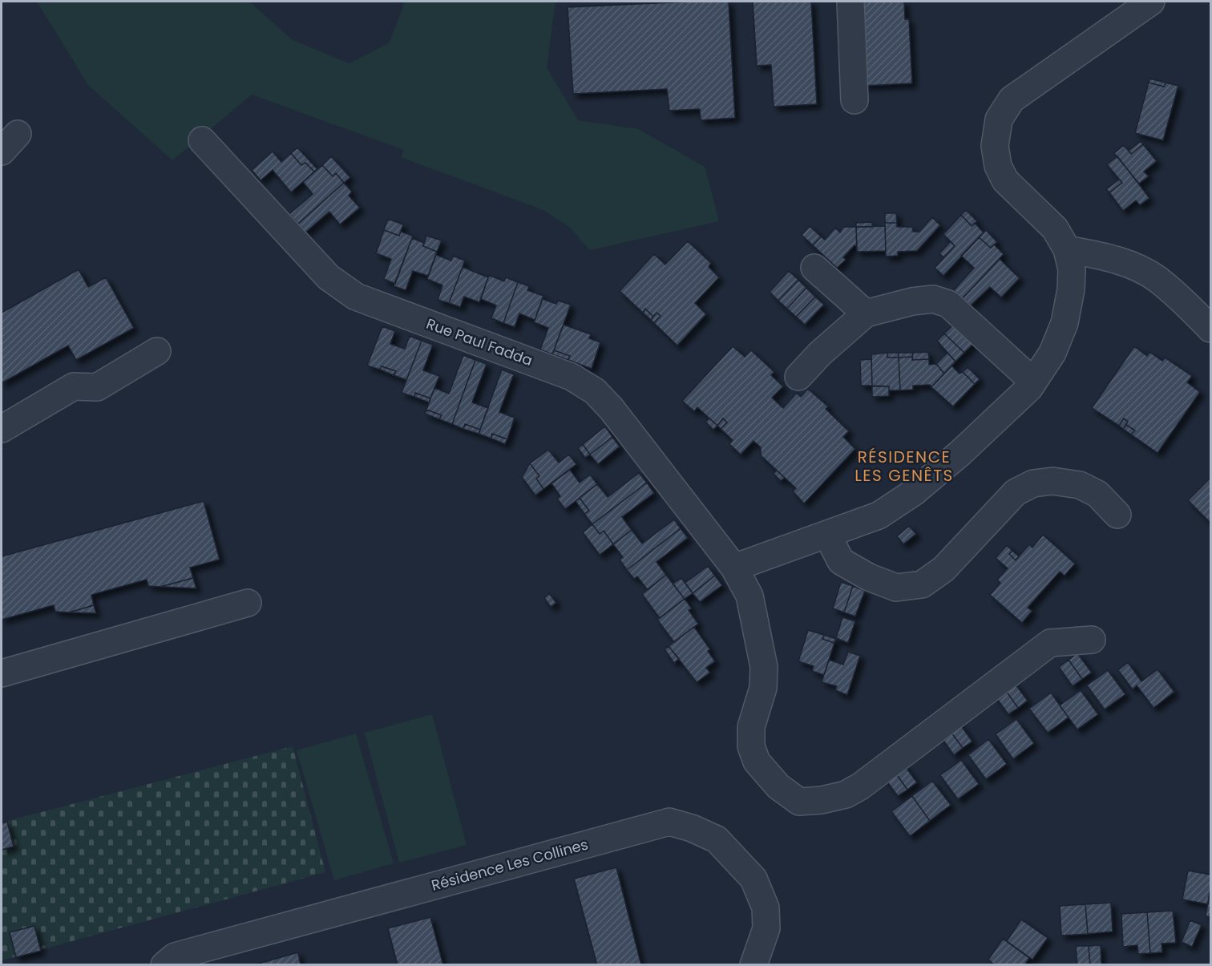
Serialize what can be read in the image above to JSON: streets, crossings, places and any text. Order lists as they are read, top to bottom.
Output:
{
  "streets": {
    "street": ["Rue Paul Fadda", "Résidence Les Collines"]
  },
  "districts": ["RÉSIDENCE LES GENÊTS"]
}
